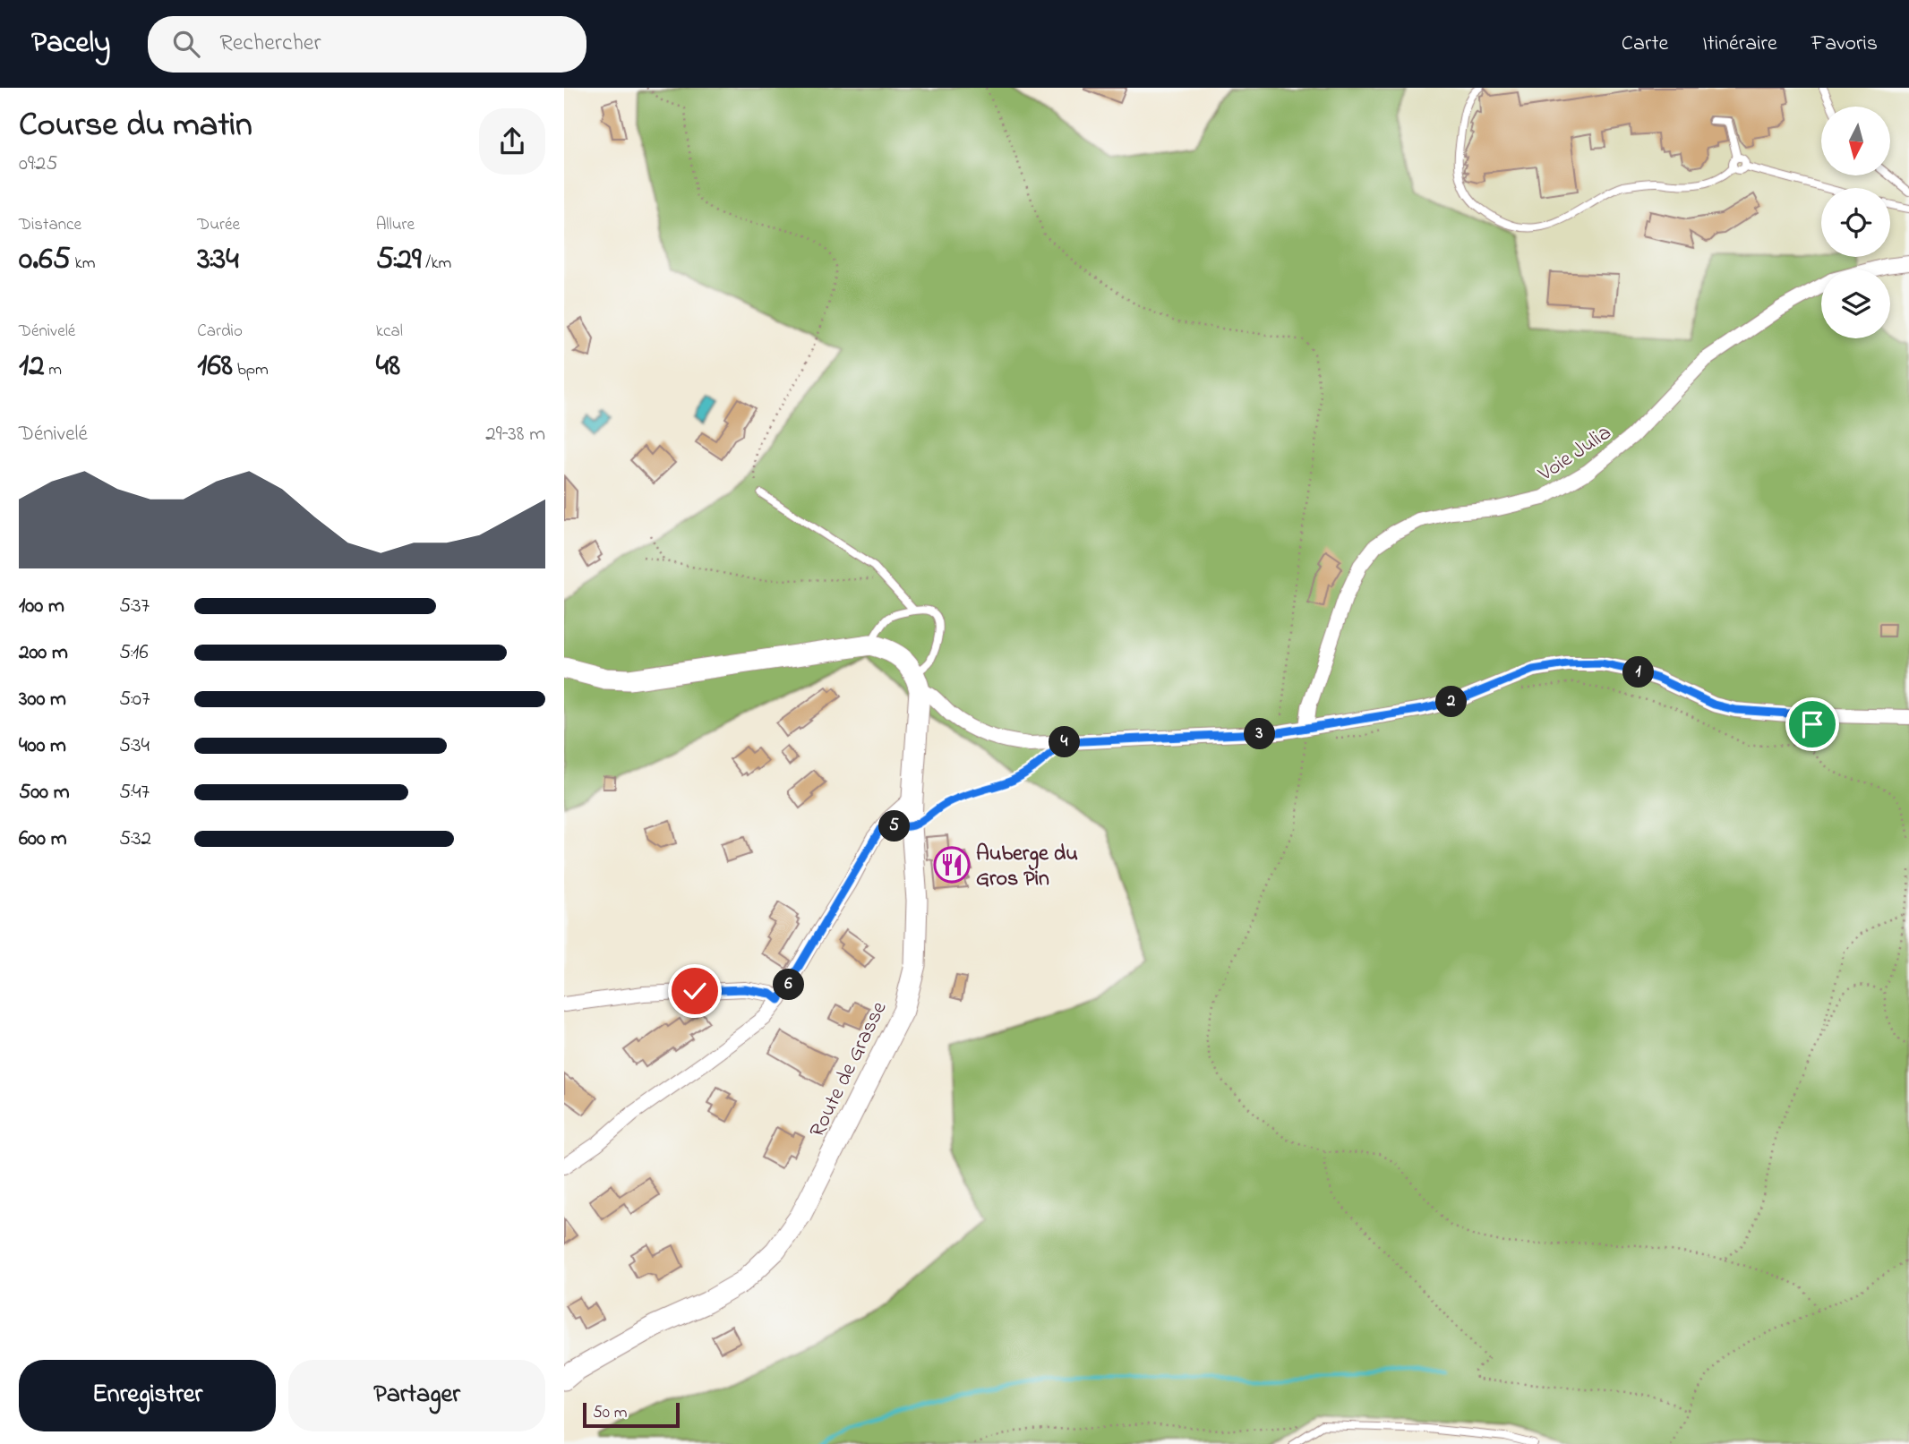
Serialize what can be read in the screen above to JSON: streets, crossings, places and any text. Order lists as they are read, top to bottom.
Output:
{
  "streets": {
    "main road": ["Route de Grasse"],
    "street": ["Voie Julia"]
  },
  "places": {
    "restaurant": ["Auberge du Gros Pin"]
  },
  "scale_bar": "50 m",
  "north": "bottom",
  "page": {
    "header": "Pacely",
    "search": "Rechercher",
    "nav": ["Carte", "Itinéraire", "Favoris"],
    "heading": ["Course du matin", "09:25"],
    "stats": [
      ["Distance", "0.65 km"],
      ["Durée", "3:34"],
      ["Allure", "5:29 /km"],
      ["Dénivelé", "12 m"],
      ["Cardio", "168 bpm"],
      ["kcal", "48"]
    ],
    "chart": ["Dénivelé", "29–38 m"],
    "list": [
      {
        "name": "100 m",
        "note": "5:37"
      },
      {
        "name": "200 m",
        "note": "5:16"
      },
      {
        "name": "300 m",
        "note": "5:07"
      },
      {
        "name": "400 m",
        "note": "5:34"
      },
      {
        "name": "500 m",
        "note": "5:47"
      },
      {
        "name": "600 m",
        "note": "5:32"
      }
    ],
    "pins": [
      "1",
      "2",
      "3",
      "4",
      "5",
      "6"
    ],
    "buttons": ["Enregistrer", "Partager"],
    "scale": "50 m"
  }
}
